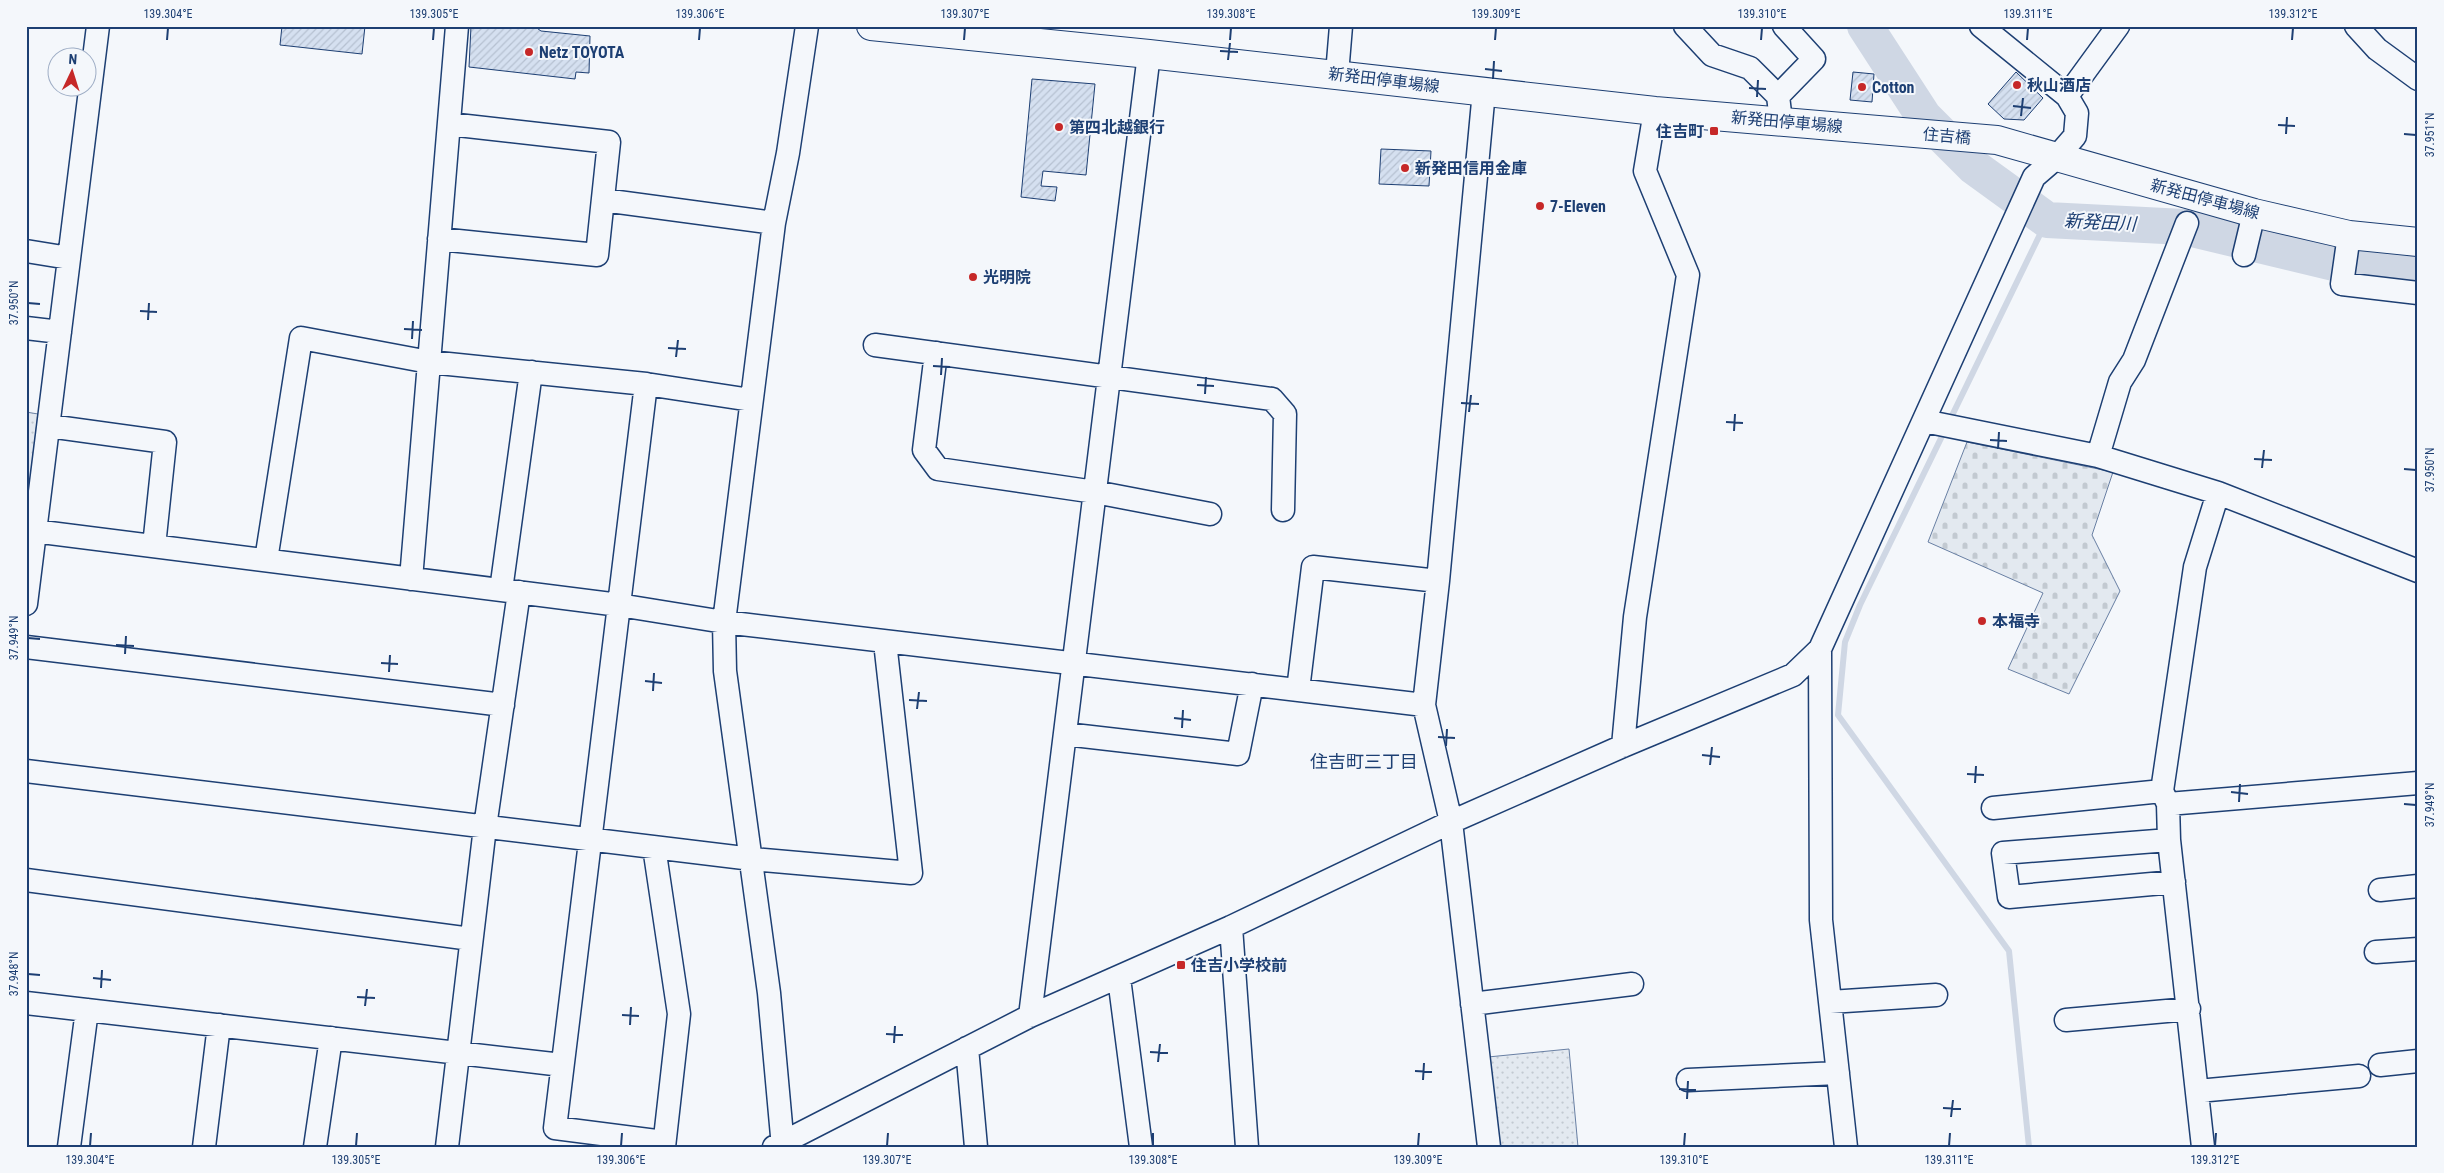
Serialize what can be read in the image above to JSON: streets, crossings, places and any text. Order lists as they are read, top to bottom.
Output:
{
  "streets": {
    "main road": ["新発田停車場線", "住吉橋"]
  },
  "crossings": [
    ["新発田停車場線", "住吉橋"]
  ],
  "districts": ["住吉町三丁目"],
  "water": ["新発田川"],
  "places": {
    "other": [
      "Netz TOYOTA",
      "秋山酒店",
      "Cotton",
      "第四北越銀行",
      "新発田信用金庫",
      "7-Eleven",
      "光明院",
      "本福寺"
    ],
    "transit": ["住吉町", "住吉小学校前"]
  },
  "north": "top",
  "coordinates": [
    "139.304°E",
    "139.305°E",
    "139.306°E",
    "139.307°E",
    "139.308°E",
    "139.309°E",
    "139.310°E",
    "139.311°E",
    "139.312°E",
    "37.951°N",
    "37.950°N",
    "37.949°N",
    "37.948°N"
  ]
}
